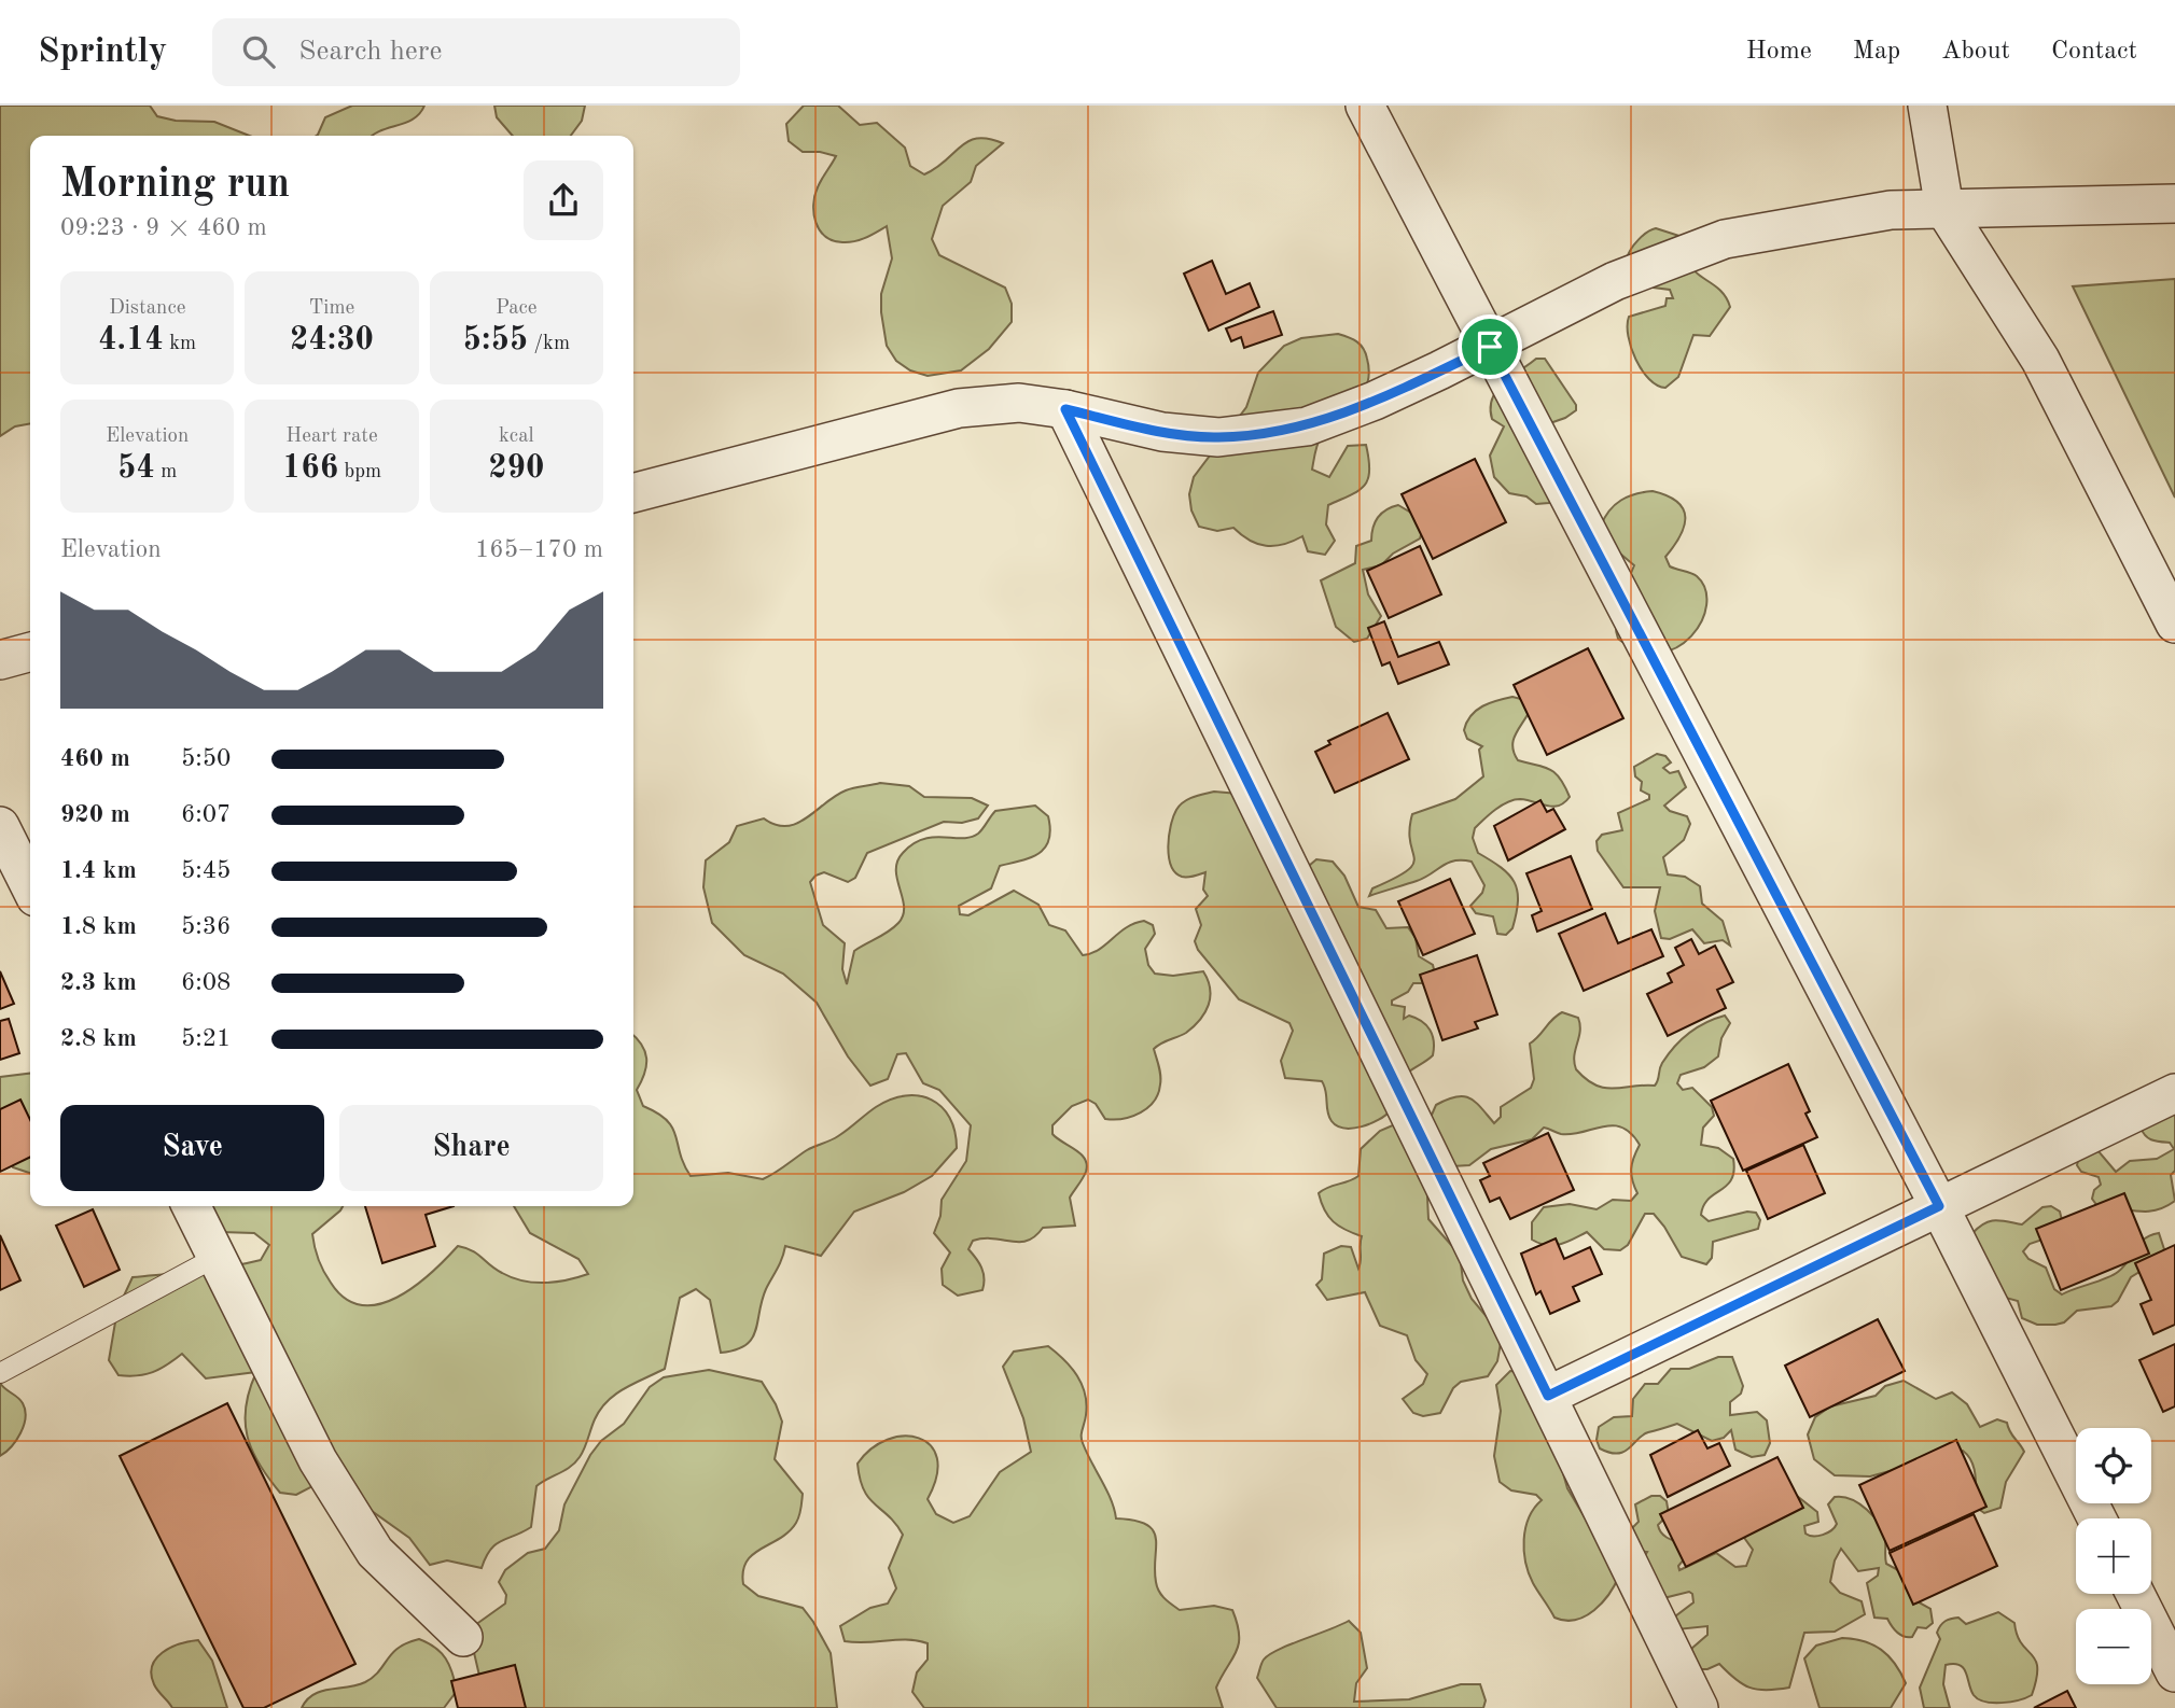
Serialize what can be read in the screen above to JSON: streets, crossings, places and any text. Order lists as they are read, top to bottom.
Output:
{
  "page": {
    "header": "Sprintly",
    "search": "Search here",
    "nav": [
      "Home",
      "Map",
      "About",
      "Contact"
    ],
    "heading": ["Morning run", "09:23 · 9 × 460 m"],
    "stats": [
      ["Distance", "4.14 km"],
      ["Time", "24:30"],
      ["Pace", "5:55 /km"],
      ["Elevation", "54 m"],
      ["Heart rate", "166 bpm"],
      ["kcal", "290"]
    ],
    "chart": ["Elevation", "165–170 m"],
    "list": [
      {
        "name": "460 m",
        "note": "5:50"
      },
      {
        "name": "920 m",
        "note": "6:07"
      },
      {
        "name": "1.4 km",
        "note": "5:45"
      },
      {
        "name": "1.8 km",
        "note": "5:36"
      },
      {
        "name": "2.3 km",
        "note": "6:08"
      },
      {
        "name": "2.8 km",
        "note": "5:21"
      }
    ],
    "buttons": ["Save", "Share"],
    "map_buttons": ["+", "−"]
  }
}
